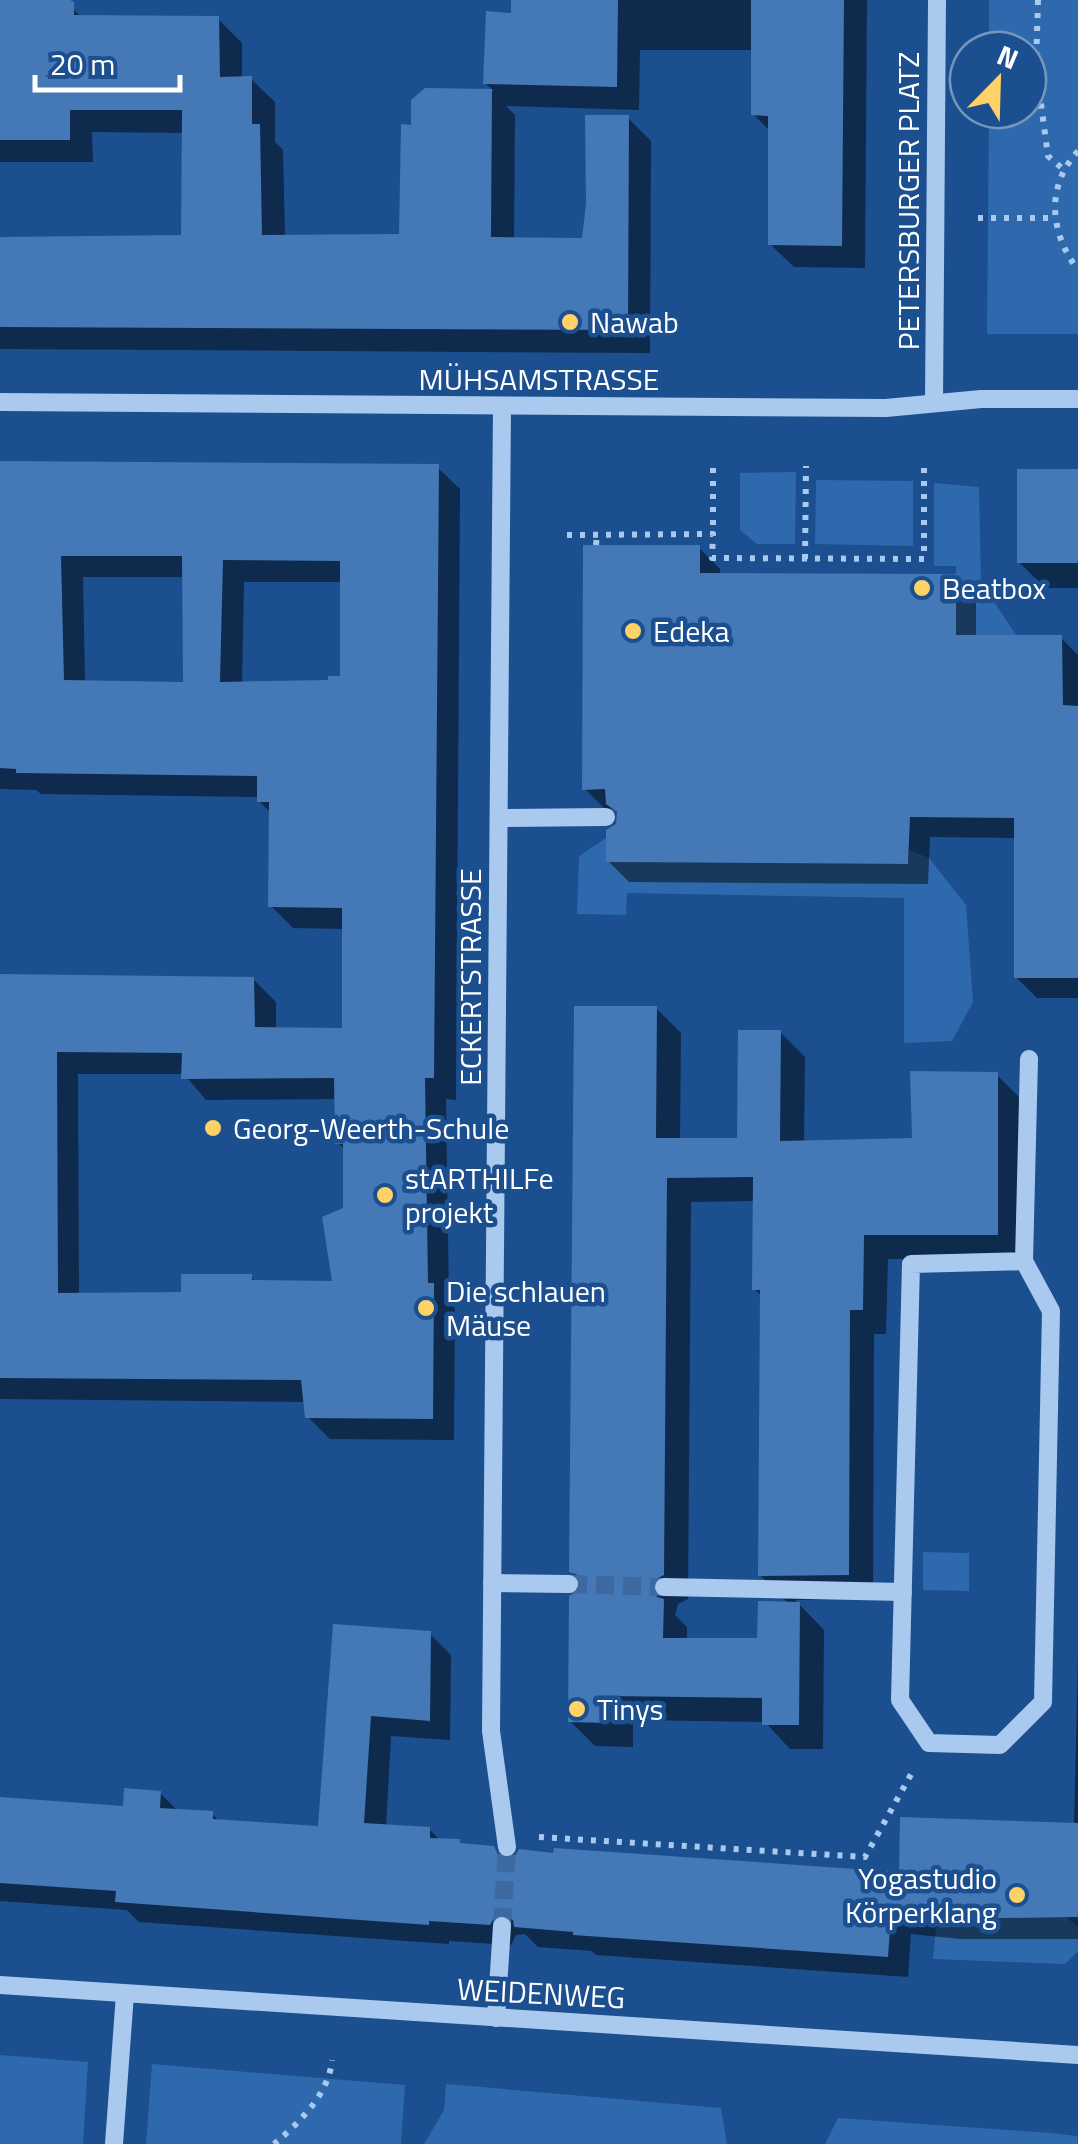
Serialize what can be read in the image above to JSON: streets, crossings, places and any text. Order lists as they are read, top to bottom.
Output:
{
  "streets": {
    "street": [
      "PETERSBURGER PLATZ",
      "MÜHSAMSTRASSE",
      "ECKERTSTRASSE",
      "WEIDENWEG"
    ]
  },
  "crossings": [
    ["PETERSBURGER PLATZ", "MÜHSAMSTRASSE"],
    ["MÜHSAMSTRASSE", "ECKERTSTRASSE"]
  ],
  "places": [
    "Nawab",
    "Beatbox",
    "Edeka",
    "Georg-Weerth-Schule",
    "stARTHILFe projekt",
    "Die schlauen Mäuse",
    "Tinys",
    "Yogastudio Körperklang"
  ],
  "scale_bar": "20 m",
  "north": "top right"
}
